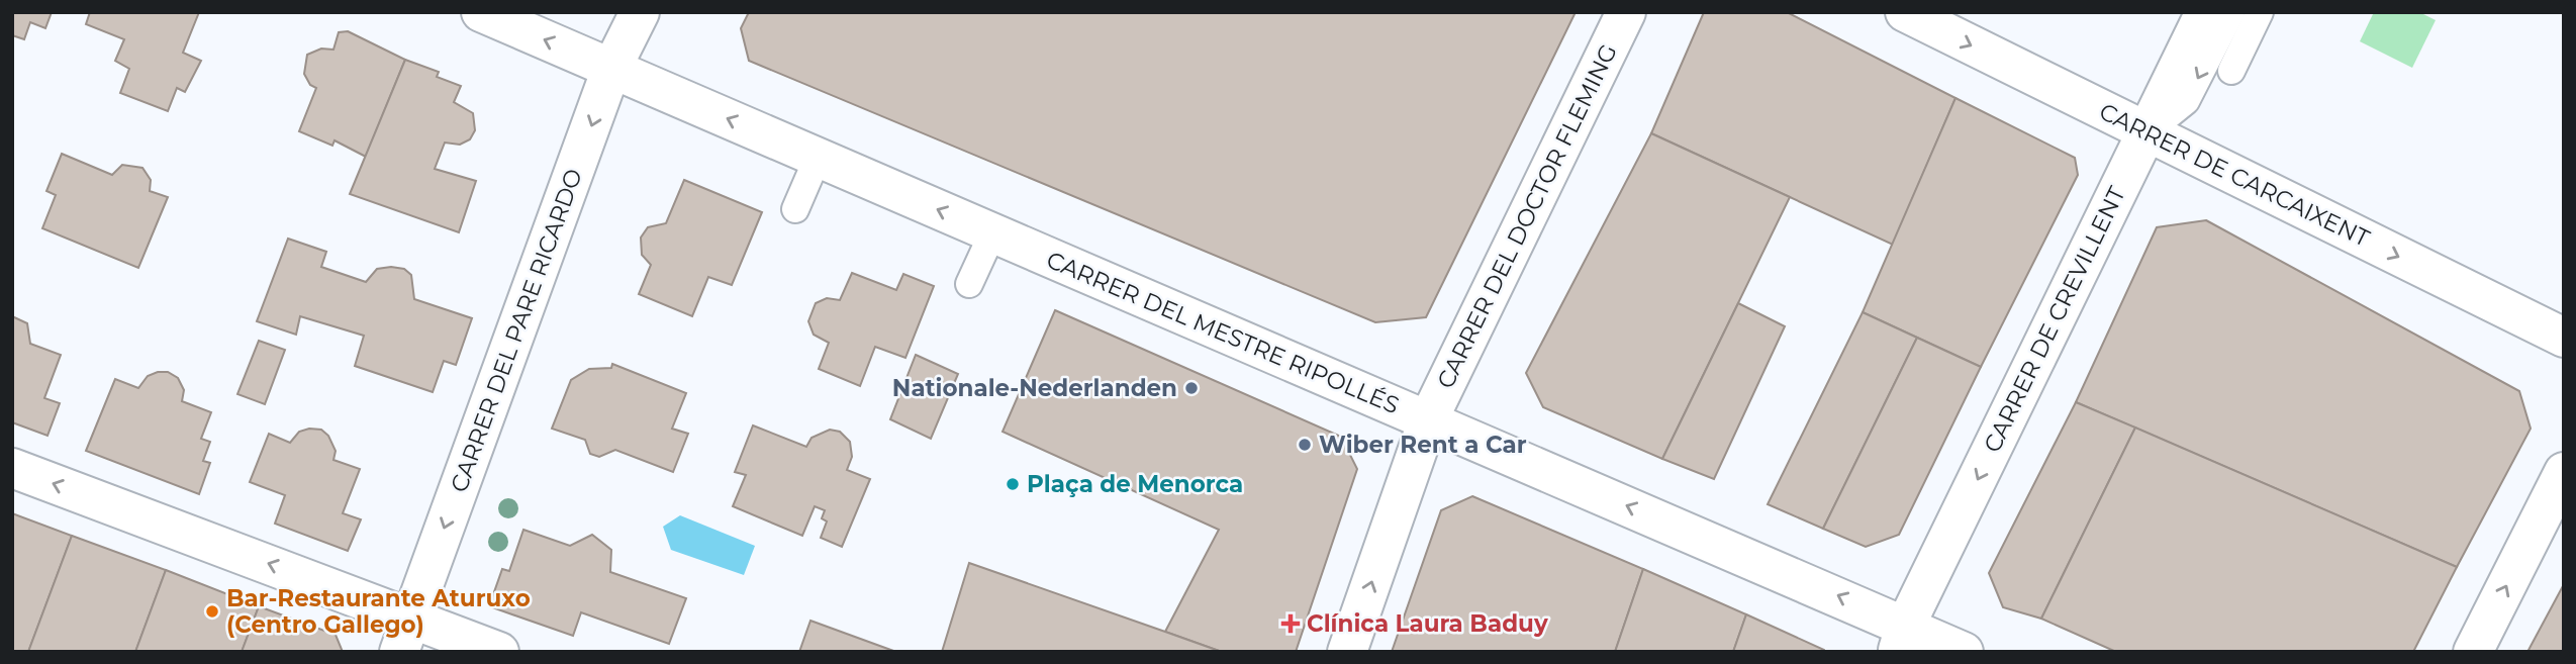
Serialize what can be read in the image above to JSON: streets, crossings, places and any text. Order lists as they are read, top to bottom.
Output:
{
  "streets": {
    "street": [
      "CARRER DE CARCAIXENT",
      "CARRER DEL DOCTOR FLEMING",
      "CARRER DE CREVILLENT",
      "CARRER DEL PARE RICARDO",
      "CARRER DEL MESTRE RIPOLLÉS"
    ]
  },
  "crossings": [
    ["CARRER DE CARCAIXENT", "CARRER DE CREVILLENT"],
    ["CARRER DEL DOCTOR FLEMING", "CARRER DEL MESTRE RIPOLLÉS"],
    ["CARRER DE CREVILLENT", "CARRER DEL MESTRE RIPOLLÉS"],
    ["CARRER DEL PARE RICARDO", "CARRER DEL MESTRE RIPOLLÉS"]
  ],
  "one_way": [
    "CARRER DE CARCAIXENT",
    "CARRER DEL DOCTOR FLEMING",
    "CARRER DE CREVILLENT",
    "CARRER DEL PARE RICARDO",
    "CARRER DEL MESTRE RIPOLLÉS"
  ],
  "places": {
    "other": [
      "Nationale-Nederlanden",
      "Wiber Rent a Car",
      "Plaça de Menorca",
      "Bar-Restaurante Aturuxo (Centro Gallego)"
    ],
    "health": ["Clínica Laura Baduy"]
  }
}
